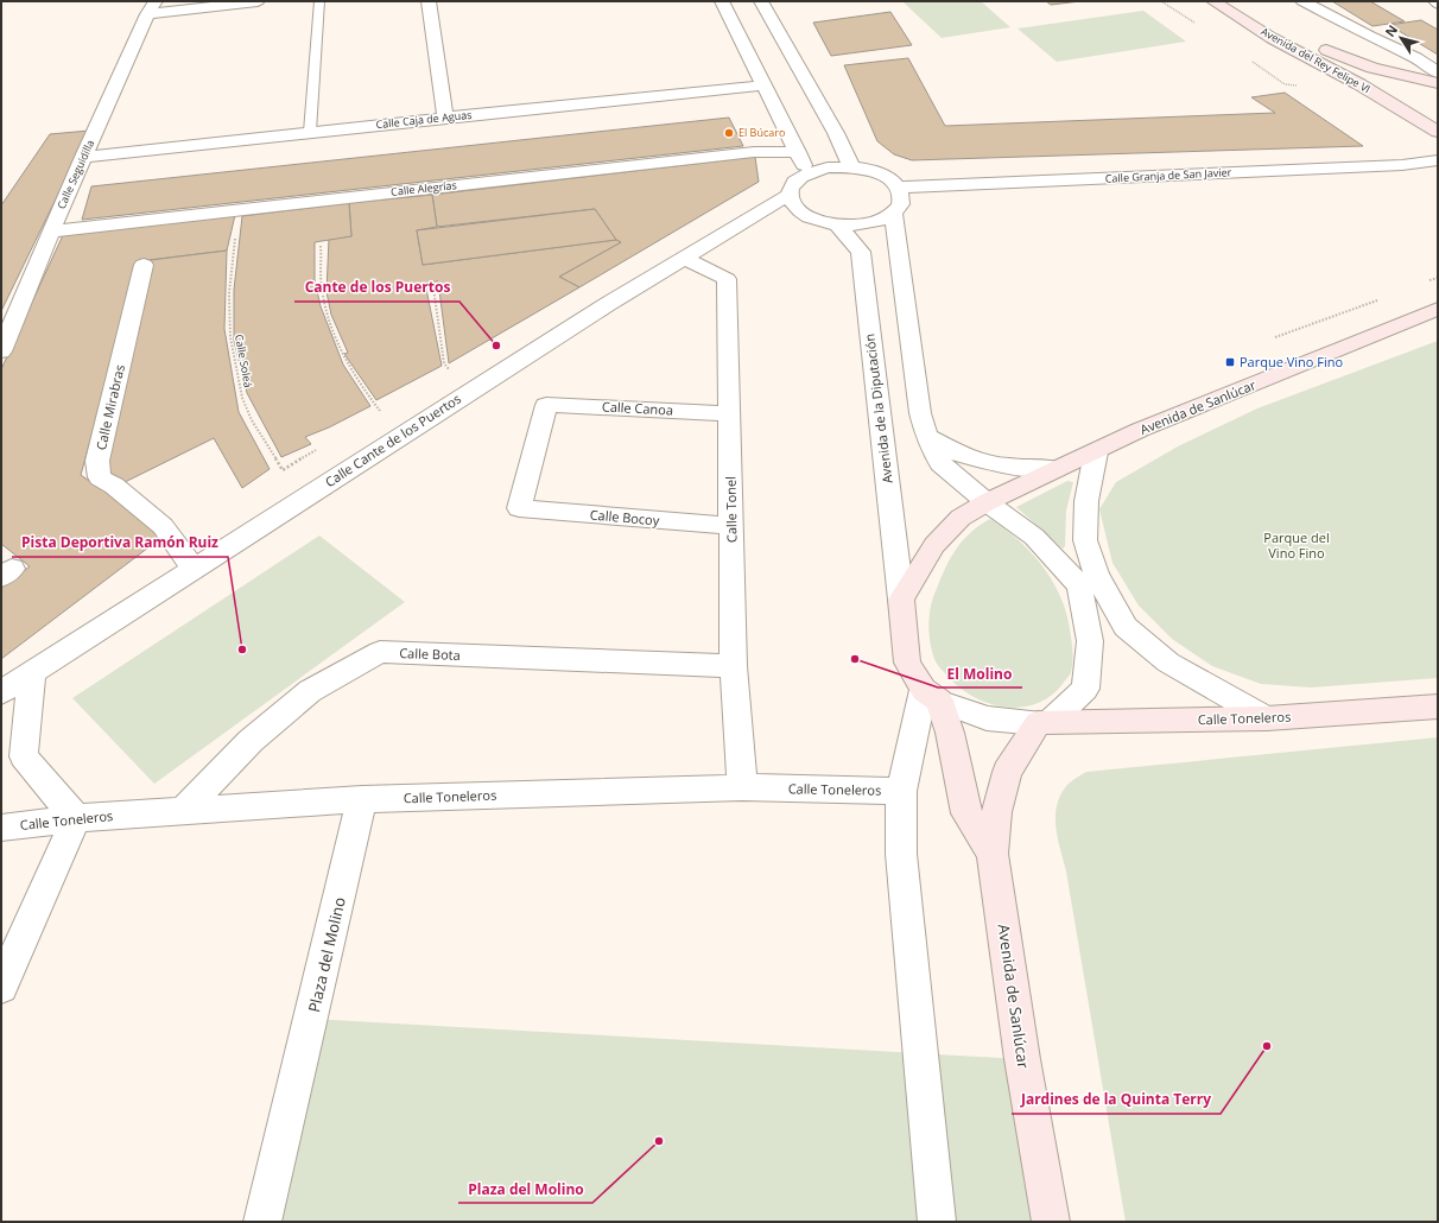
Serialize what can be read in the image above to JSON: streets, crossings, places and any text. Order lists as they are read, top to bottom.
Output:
{
  "streets": {
    "main road": ["Avenida del Rey Felipe VI", "Avenida de Sanlúcar", "Calle Toneleros"],
    "street": [
      "Calle Caja de Aguas",
      "Calle Seguidilla",
      "Calle Granja de San Javier",
      "Calle Alegrías",
      "Calle Mirabras",
      "Calle Canoa",
      "Avenida de la Diputación",
      "Calle Cante de los Puertos",
      "Calle Tonel",
      "Calle Bocoy",
      "Calle Bota",
      "Plaza del Molino"
    ],
    "path": ["Calle Soleá"]
  },
  "crossings": [
    ["Calle Caja de Aguas", "Calle Seguidilla"],
    ["Calle Seguidilla", "Calle Alegrías"],
    ["Calle Mirabras", "Calle Cante de los Puertos"],
    ["Avenida de Sanlúcar", "Avenida de la Diputación"],
    ["Avenida de Sanlúcar", "Calle Toneleros"],
    ["Calle Canoa", "Calle Tonel"],
    ["Calle Canoa", "Calle Bocoy"],
    ["Calle Cante de los Puertos", "Calle Tonel"],
    ["Calle Tonel", "Calle Bocoy"],
    ["Calle Tonel", "Calle Bota"],
    ["Calle Tonel", "Calle Toneleros"],
    ["Calle Bota", "Calle Toneleros"],
    ["Calle Toneleros", "Plaza del Molino"]
  ],
  "parks": ["Parque del Vino Fino"],
  "places": {
    "other": [
      "El Búcaro",
      "Cante de los Puertos",
      "Pista Deportiva Ramón Ruiz",
      "El Molino",
      "Jardines de la Quinta Terry",
      "Plaza del Molino"
    ],
    "transit": ["Parque Vino Fino"]
  },
  "north": "top left"
}
